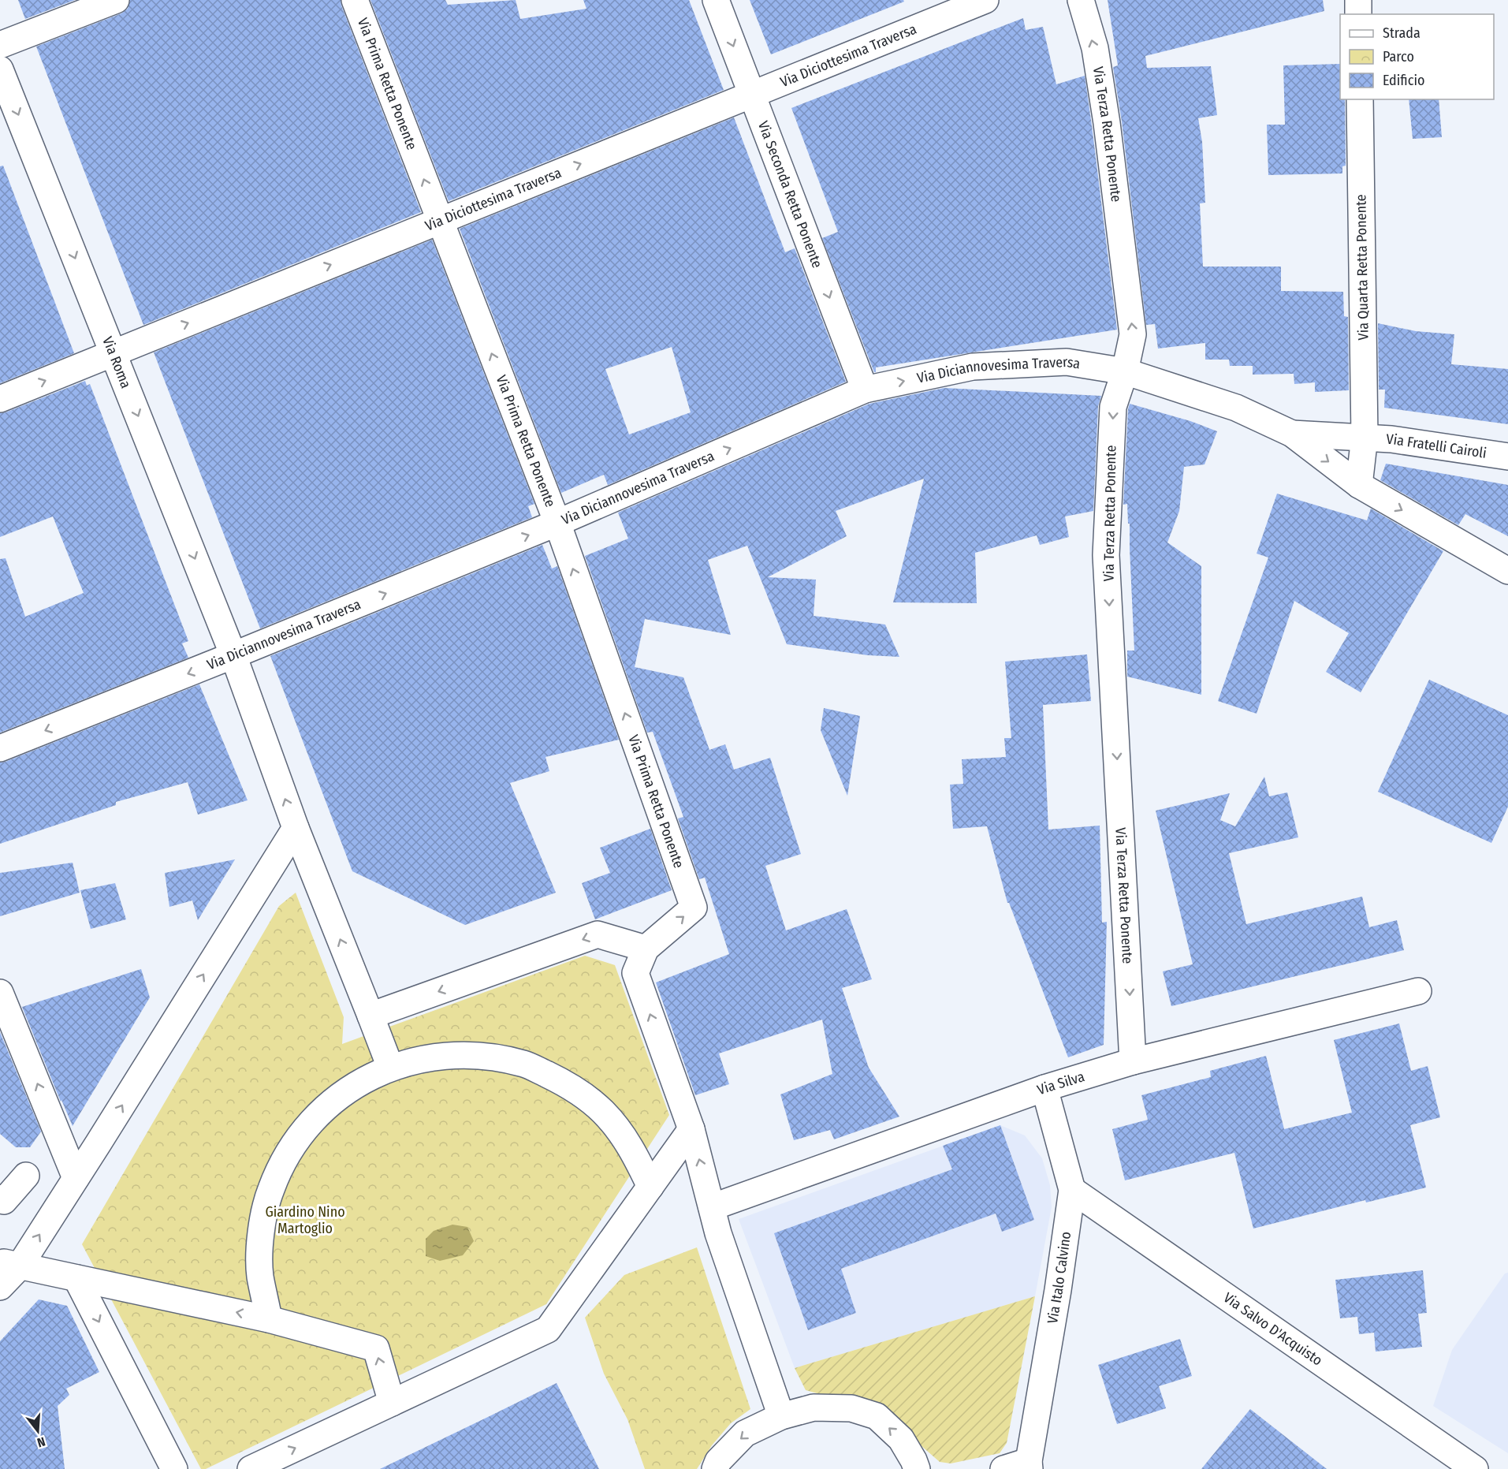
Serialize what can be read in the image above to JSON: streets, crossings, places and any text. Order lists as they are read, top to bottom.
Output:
{
  "streets": {
    "street": [
      "Via Diciottesima Traversa",
      "Via Prima Retta Ponente",
      "Via Terza Retta Ponente",
      "Via Seconda Retta Ponente",
      "Via Quarta Retta Ponente",
      "Via Roma",
      "Via Diciannovesima Traversa",
      "Via Fratelli Cairoli",
      "Via Silva",
      "Via Italo Calvino",
      "Via Salvo D'Acquisto"
    ]
  },
  "crossings": [
    ["Via Diciottesima Traversa", "Via Prima Retta Ponente"],
    ["Via Diciottesima Traversa", "Via Seconda Retta Ponente"],
    ["Via Diciottesima Traversa", "Via Roma"],
    ["Via Prima Retta Ponente", "Via Diciannovesima Traversa"],
    ["Via Terza Retta Ponente", "Via Diciannovesima Traversa"],
    ["Via Terza Retta Ponente", "Via Silva"],
    ["Via Seconda Retta Ponente", "Via Diciannovesima Traversa"],
    ["Via Quarta Retta Ponente", "Via Fratelli Cairoli"],
    ["Via Roma", "Via Diciannovesima Traversa"],
    ["Via Diciannovesima Traversa", "Via Fratelli Cairoli"],
    ["Via Silva", "Via Italo Calvino"],
    ["Via Italo Calvino", "Via Salvo D'Acquisto"]
  ],
  "one_way": ["Via Diciottesima Traversa", "Via Prima Retta Ponente", "Via Seconda Retta Ponente"],
  "parks": ["Giardino Nino Martoglio"],
  "legend": ["Strada", "Parco", "Edificio"],
  "north": "bottom"
}
